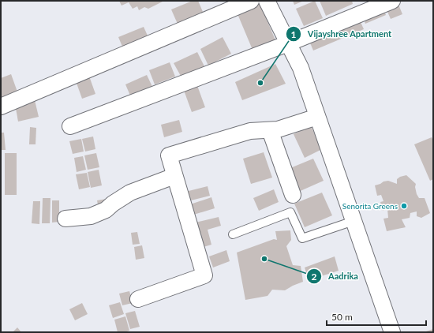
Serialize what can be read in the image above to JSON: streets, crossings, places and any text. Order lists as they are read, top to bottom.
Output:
{
  "places": ["Vijayshree Apartment", "Senorita Greens", "Aadrika"],
  "scale_bar": "50 m"
}
